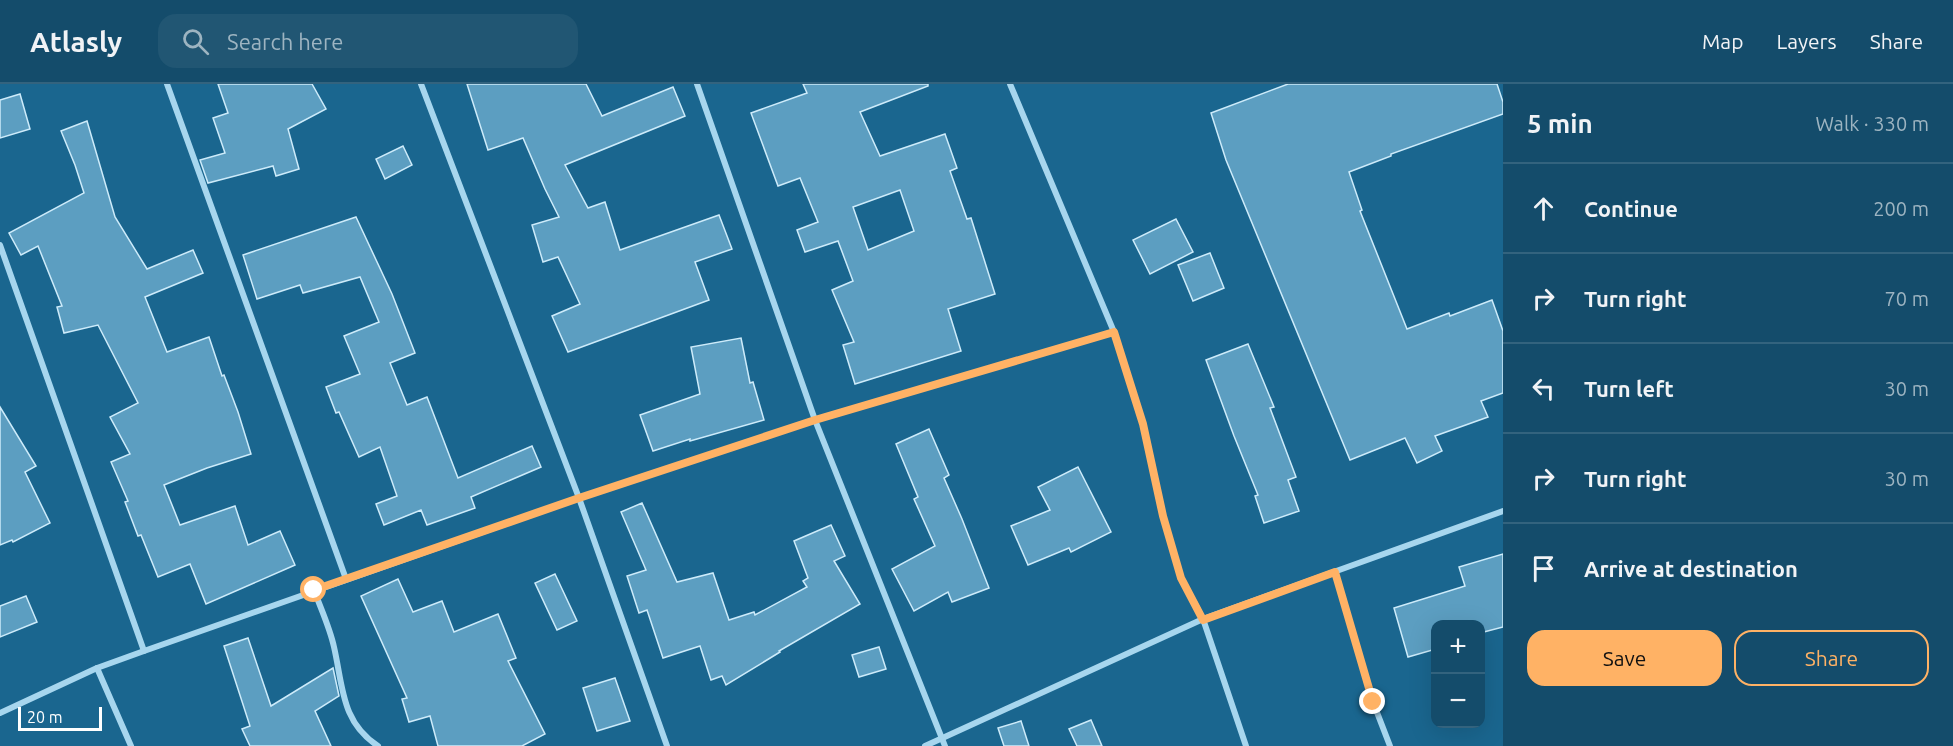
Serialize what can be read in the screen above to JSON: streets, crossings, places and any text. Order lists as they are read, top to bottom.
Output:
{
  "scale_bar": "20 m",
  "page": {
    "header": "Atlasly",
    "search": "Search here",
    "nav": ["Map", "Layers", "Share"],
    "heading": ["5 min", "Walk · 330 m"],
    "list": [
      ["Continue", "200 m"],
      ["Turn right", "70 m"],
      ["Turn left", "30 m"],
      ["Turn right", "30 m"],
      "Arrive at destination"
    ],
    "buttons": ["Save", "Share"],
    "map_buttons": ["+", "−"],
    "scale": "20 m"
  }
}
